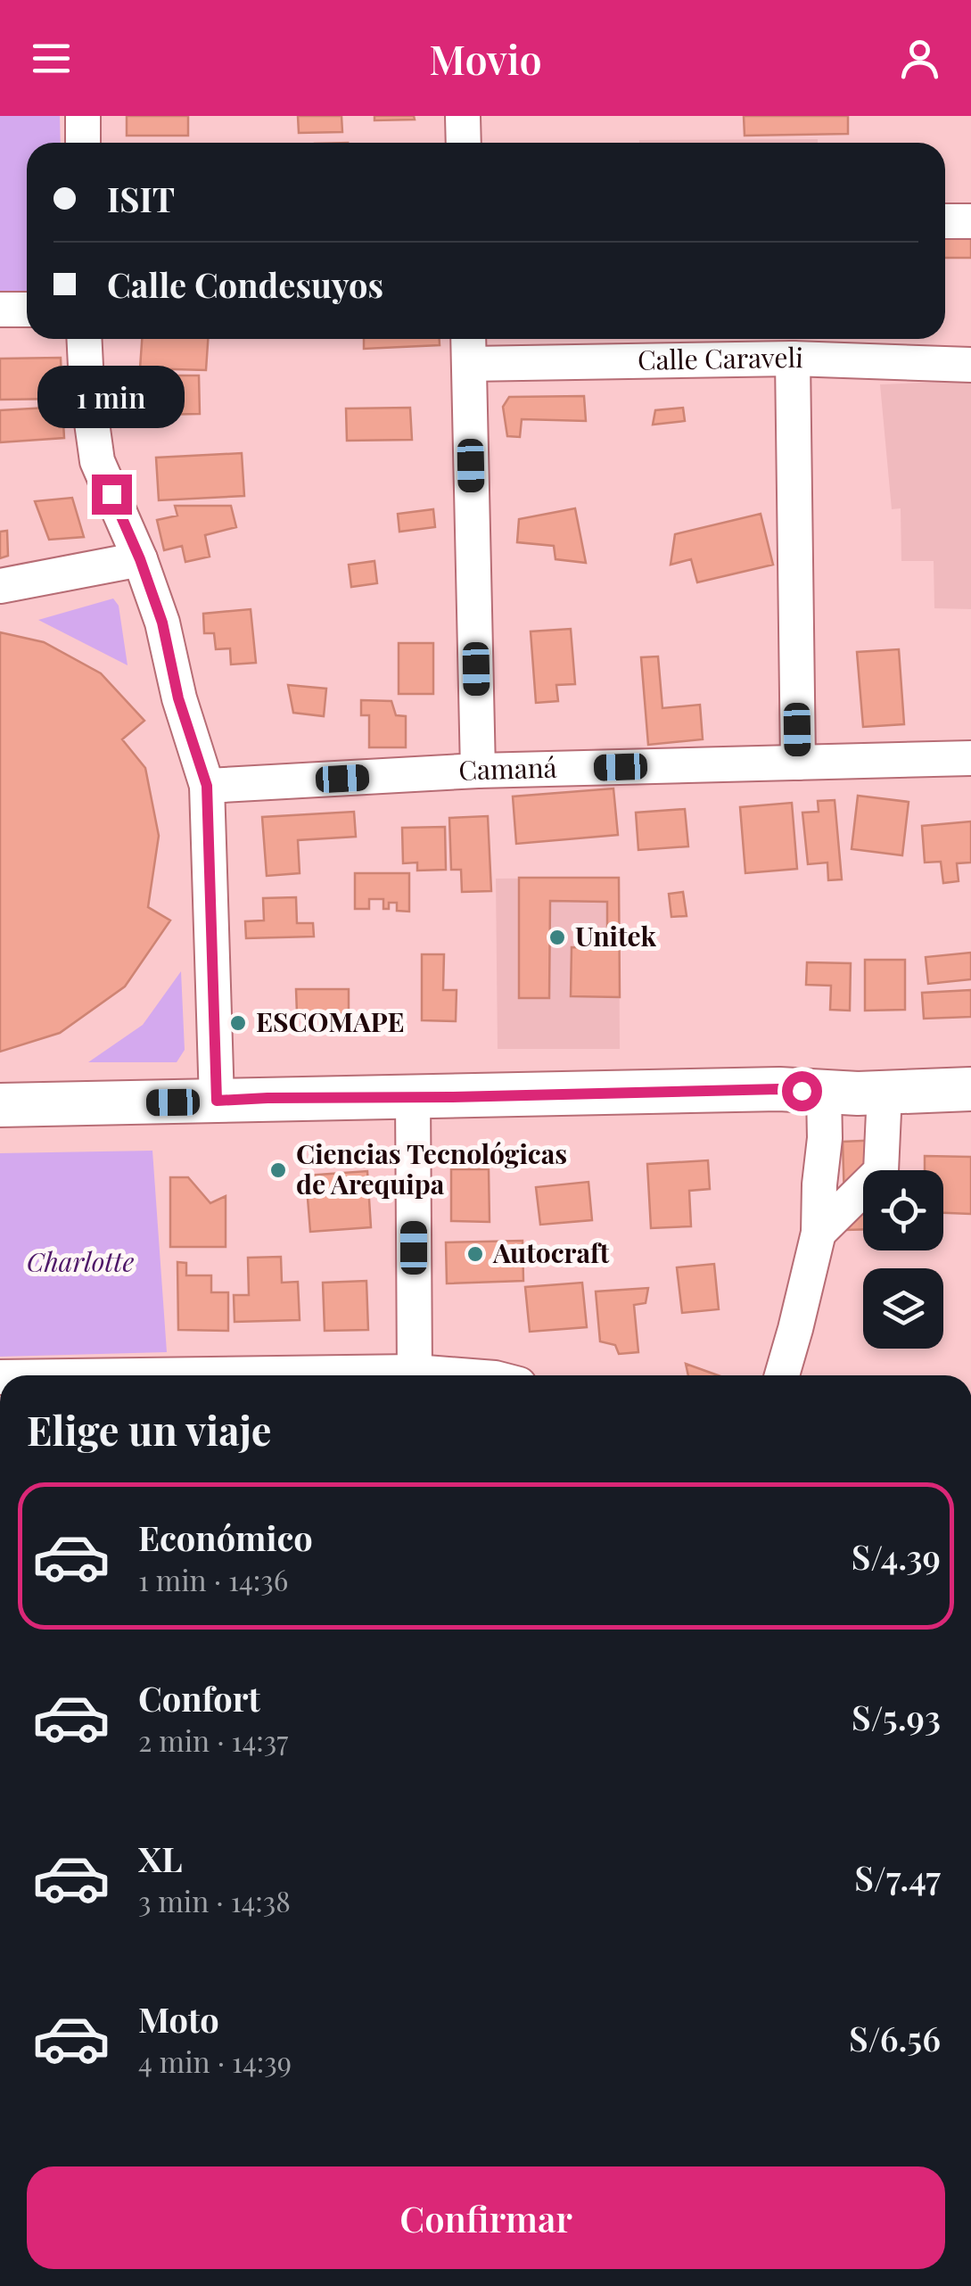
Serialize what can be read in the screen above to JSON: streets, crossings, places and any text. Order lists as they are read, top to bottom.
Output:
{
  "streets": {
    "street": ["Calle Caraveli", "Camaná"]
  },
  "parks": ["Charlotte"],
  "places": [
    "Unitek",
    "ESCOMAPE",
    "Ciencias Tecnológicas de Arequipa",
    "Autocraft"
  ],
  "page": {
    "header": "Movio",
    "banner": ["ISIT", "Calle Condesuyos"],
    "bubble": "1 min",
    "heading": "Elige un viaje",
    "list": [
      {
        "name": "Económico",
        "note": "1 min · 14:36",
        "value": "S/4.39"
      },
      {
        "name": "Confort",
        "note": "2 min · 14:37",
        "value": "S/5.93"
      },
      {
        "name": "XL",
        "note": "3 min · 14:38",
        "value": "S/7.47"
      },
      {
        "name": "Moto",
        "note": "4 min · 14:39",
        "value": "S/6.56"
      }
    ],
    "buttons": "Confirmar"
  }
}
